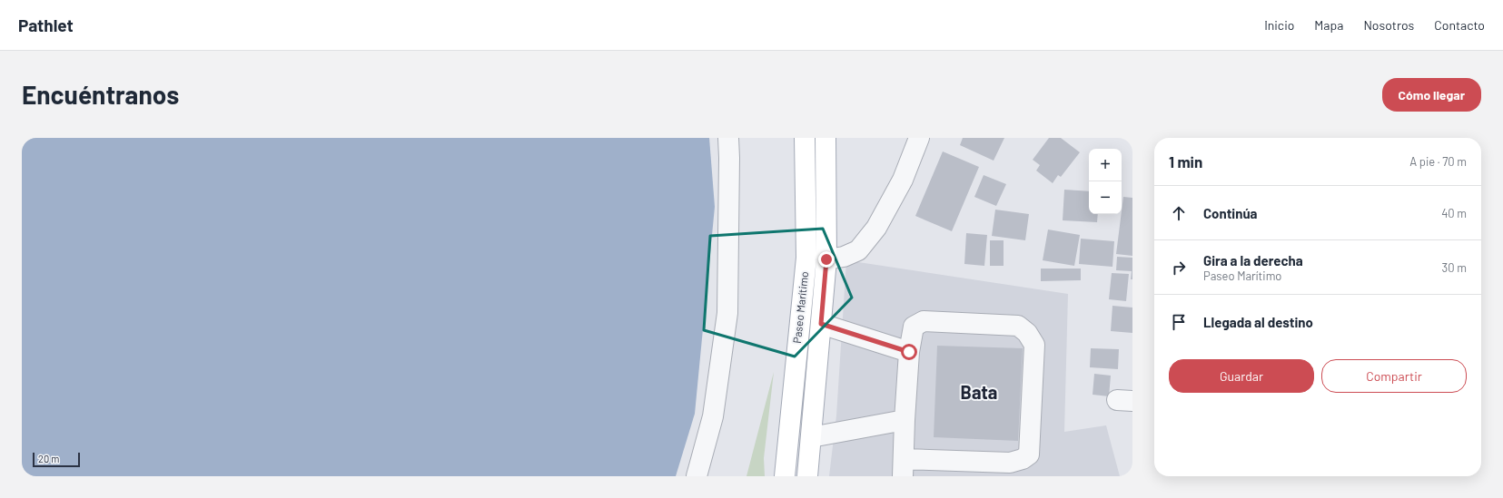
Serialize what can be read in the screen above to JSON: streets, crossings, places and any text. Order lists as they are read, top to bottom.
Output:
{
  "streets": {
    "main road": ["Paseo Marítimo"]
  },
  "districts": ["Bata"],
  "scale_bar": "20 m",
  "page": {
    "header": "Pathlet",
    "nav": [
      "Inicio",
      "Mapa",
      "Nosotros",
      "Contacto"
    ],
    "buttons": [
      "Cómo llegar",
      ["Guardar", "Compartir"]
    ],
    "title": "Encuéntranos",
    "heading": ["1 min", "A pie · 70 m"],
    "map_buttons": ["+", "−"],
    "list": [
      ["Continúa", "40 m"],
      ["Gira a la derecha", "Paseo Marítimo", "30 m"],
      "Llegada al destino"
    ],
    "scale": "20 m"
  }
}
